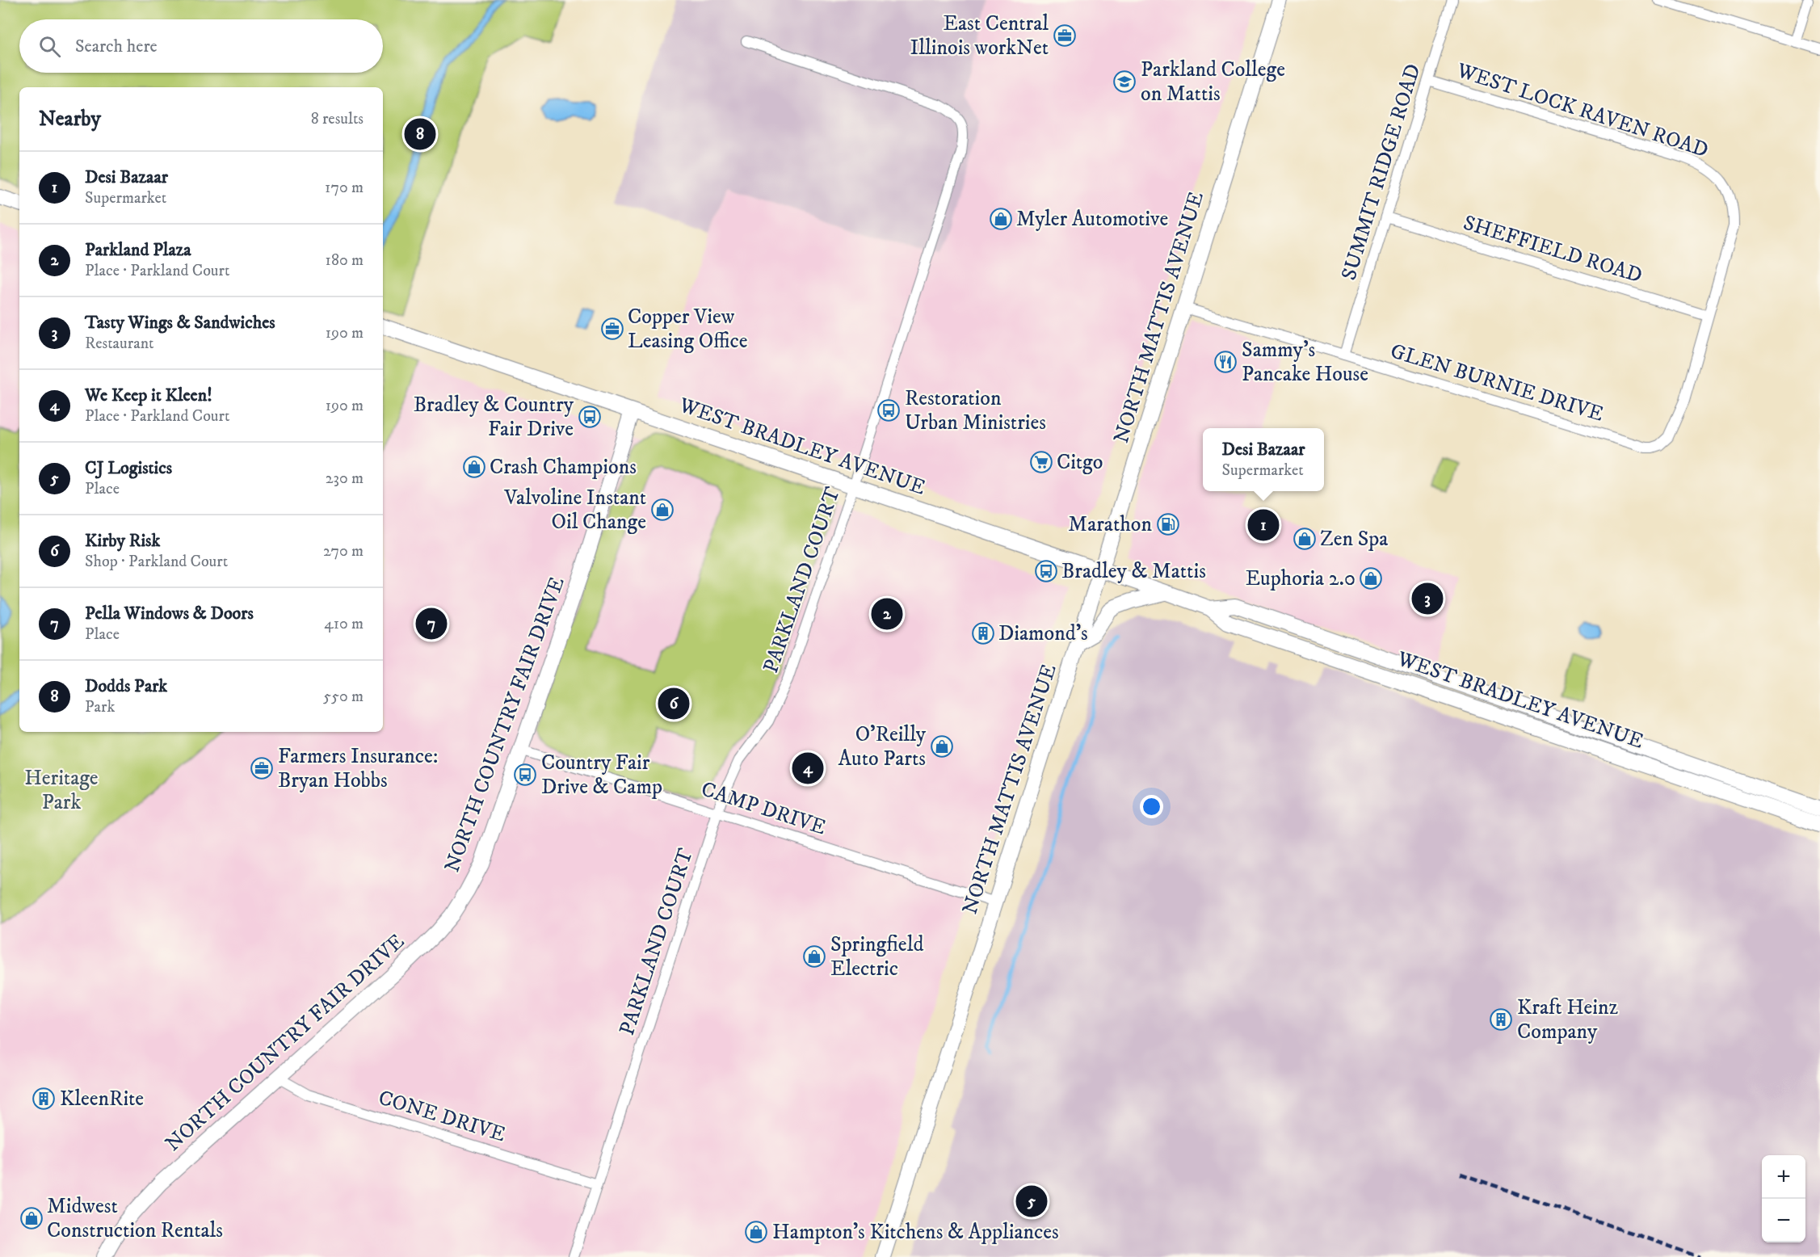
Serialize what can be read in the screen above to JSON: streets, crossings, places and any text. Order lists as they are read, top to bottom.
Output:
{
  "streets": {
    "main road": ["NORTH MATTIS AVENUE", "WEST BRADLEY AVENUE", "NORTH COUNTRY FAIR DRIVE"],
    "street": [
      "WEST LOCK RAVEN ROAD",
      "SUMMIT RIDGE ROAD",
      "SHEFFIELD ROAD",
      "GLEN BURNIE DRIVE",
      "PARKLAND COURT",
      "CAMP DRIVE",
      "CONE DRIVE"
    ]
  },
  "crossings": [
    ["WEST LOCK RAVEN ROAD", "SUMMIT RIDGE ROAD"],
    ["WEST LOCK RAVEN ROAD", "SHEFFIELD ROAD"],
    ["WEST LOCK RAVEN ROAD", "GLEN BURNIE DRIVE"],
    ["SUMMIT RIDGE ROAD", "SHEFFIELD ROAD"],
    ["SUMMIT RIDGE ROAD", "GLEN BURNIE DRIVE"],
    ["SHEFFIELD ROAD", "GLEN BURNIE DRIVE"],
    ["NORTH MATTIS AVENUE", "GLEN BURNIE DRIVE"],
    ["NORTH MATTIS AVENUE", "WEST BRADLEY AVENUE"],
    ["NORTH MATTIS AVENUE", "CAMP DRIVE"],
    ["WEST BRADLEY AVENUE", "PARKLAND COURT"],
    ["WEST BRADLEY AVENUE", "NORTH COUNTRY FAIR DRIVE"],
    ["PARKLAND COURT", "CAMP DRIVE"],
    ["PARKLAND COURT", "CONE DRIVE"],
    ["NORTH COUNTRY FAIR DRIVE", "CAMP DRIVE"],
    ["NORTH COUNTRY FAIR DRIVE", "CONE DRIVE"]
  ],
  "parks": ["Heritage Park"],
  "places": {
    "office": ["East Central Illinois workNet", "Copper View Leasing Office", "Farmers Insurance: Bryan Hobbs"],
    "school or university": ["Parkland College on Mattis"],
    "shop": [
      "Myler Automotive",
      "Crash Champions",
      "Valvoline Instant Oil Change",
      "Zen Spa",
      "Euphoria 2.0",
      "O'Reilly Auto Parts",
      "Springfield Electric",
      "Midwest Construction Rentals",
      "Hampton's Kitchens & Appliances"
    ],
    "restaurant": ["Sammy's Pancake House"],
    "bus stop": [
      "Restoration Urban Ministries",
      "Bradley & Country Fair Drive",
      "Bradley & Mattis",
      "Country Fair Drive & Camp"
    ],
    "supermarket": ["Citgo"],
    "fuel station": ["Marathon"],
    "building": ["Diamond's", "Kraft Heinz Company", "KleenRite"]
  },
  "page": {
    "search": "Search here",
    "heading": ["Nearby", "8 results"],
    "pins": [
      "8",
      "1",
      "3",
      "2",
      "7",
      "6",
      "4",
      "5"
    ],
    "list": [
      {
        "mark": "1",
        "name": "Desi Bazaar",
        "note": "Supermarket",
        "value": "170 m"
      },
      {
        "mark": "2",
        "name": "Parkland Plaza",
        "note": "Place · Parkland Court",
        "value": "180 m"
      },
      {
        "mark": "3",
        "name": "Tasty Wings & Sandwiches",
        "note": "Restaurant",
        "value": "190 m"
      },
      {
        "mark": "4",
        "name": "We Keep it Kleen!",
        "note": "Place · Parkland Court",
        "value": "190 m"
      },
      {
        "mark": "5",
        "name": "CJ Logistics",
        "note": "Place",
        "value": "230 m"
      },
      {
        "mark": "6",
        "name": "Kirby Risk",
        "note": "Shop · Parkland Court",
        "value": "270 m"
      },
      {
        "mark": "7",
        "name": "Pella Windows & Doors",
        "note": "Place",
        "value": "410 m"
      },
      {
        "mark": "8",
        "name": "Dodds Park",
        "note": "Park",
        "value": "550 m"
      }
    ],
    "popup": ["Desi Bazaar", "Supermarket"],
    "map_buttons": ["+", "−"]
  }
}
